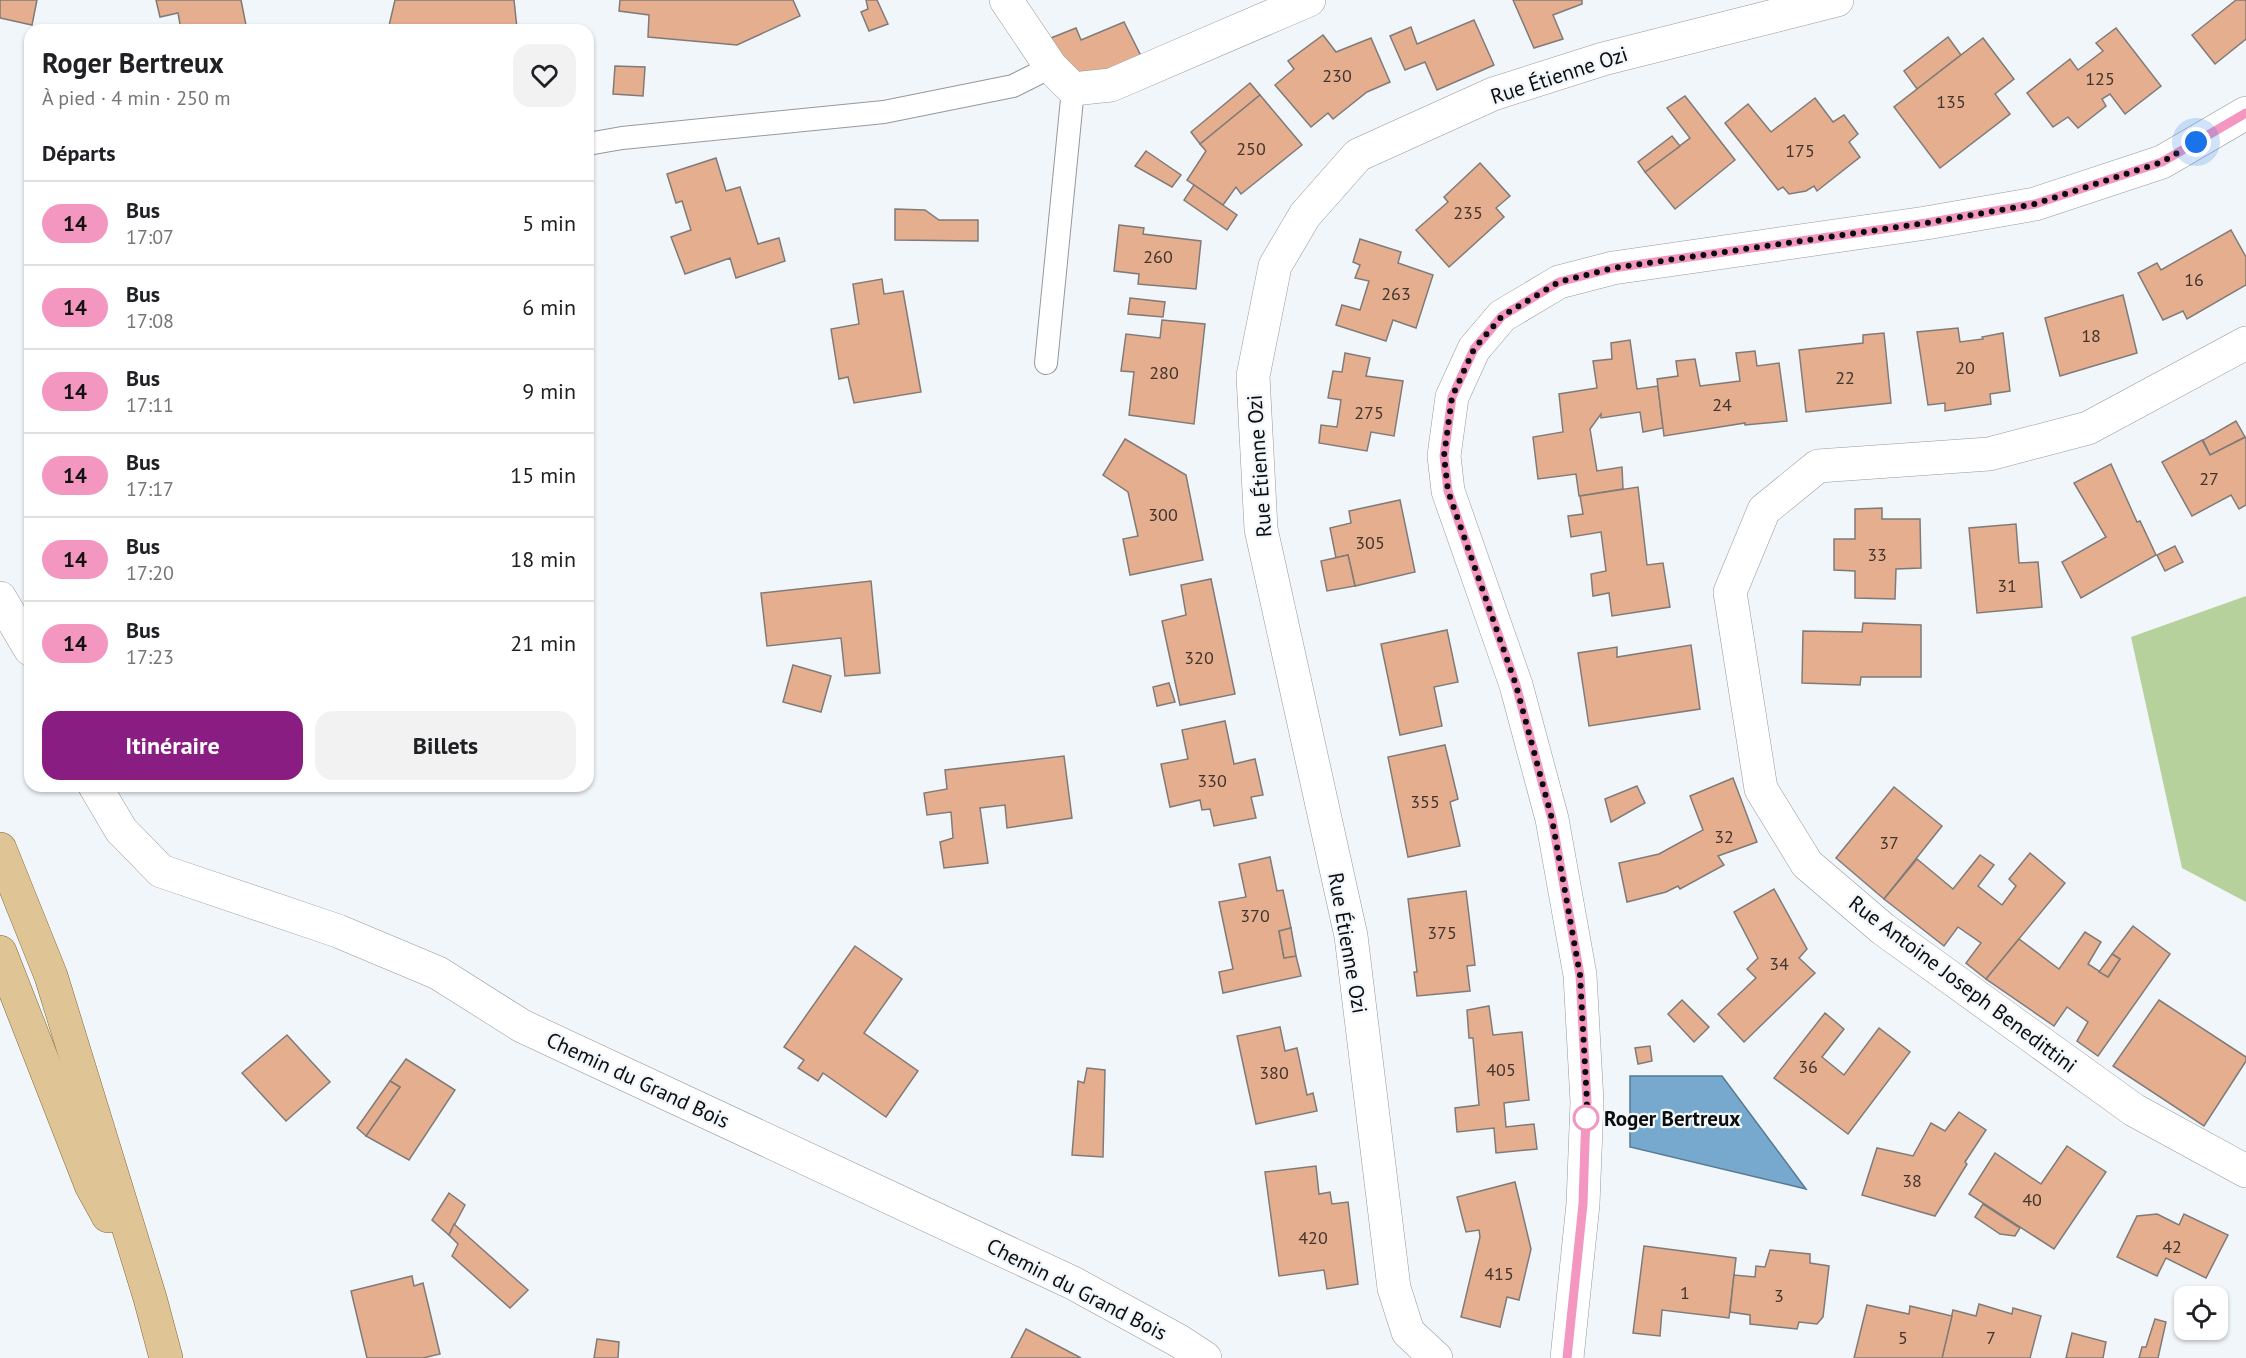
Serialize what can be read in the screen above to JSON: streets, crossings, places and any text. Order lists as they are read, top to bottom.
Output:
{
  "streets": {
    "street": ["Rue Étienne Ozi", "Rue Antoine Joseph Benedittini", "Chemin du Grand Bois"]
  },
  "places": ["Roger Bertreux"],
  "lines": ["bus line 14"],
  "house_numbers": [
    "230",
    "125",
    "135",
    "250",
    "175",
    "235",
    "260",
    "16",
    "263",
    "18",
    "20",
    "280",
    "22",
    "24",
    "275",
    "27",
    "300",
    "305",
    "33",
    "31",
    "320",
    "330",
    "355",
    "32",
    "37",
    "370",
    "375",
    "34",
    "36",
    "405",
    "380",
    "38",
    "40",
    "420",
    "42",
    "415",
    "1",
    "3",
    "5",
    "7"
  ],
  "page": {
    "heading": [
      ["Roger Bertreux", "À pied · 4 min · 250 m"],
      "Départs"
    ],
    "list": [
      {
        "mark": "14",
        "name": "Bus",
        "note": "17:07",
        "value": "5 min"
      },
      {
        "mark": "14",
        "name": "Bus",
        "note": "17:08",
        "value": "6 min"
      },
      {
        "mark": "14",
        "name": "Bus",
        "note": "17:11",
        "value": "9 min"
      },
      {
        "mark": "14",
        "name": "Bus",
        "note": "17:17",
        "value": "15 min"
      },
      {
        "mark": "14",
        "name": "Bus",
        "note": "17:20",
        "value": "18 min"
      },
      {
        "mark": "14",
        "name": "Bus",
        "note": "17:23",
        "value": "21 min"
      }
    ],
    "buttons": ["Itinéraire", "Billets"]
  }
}
